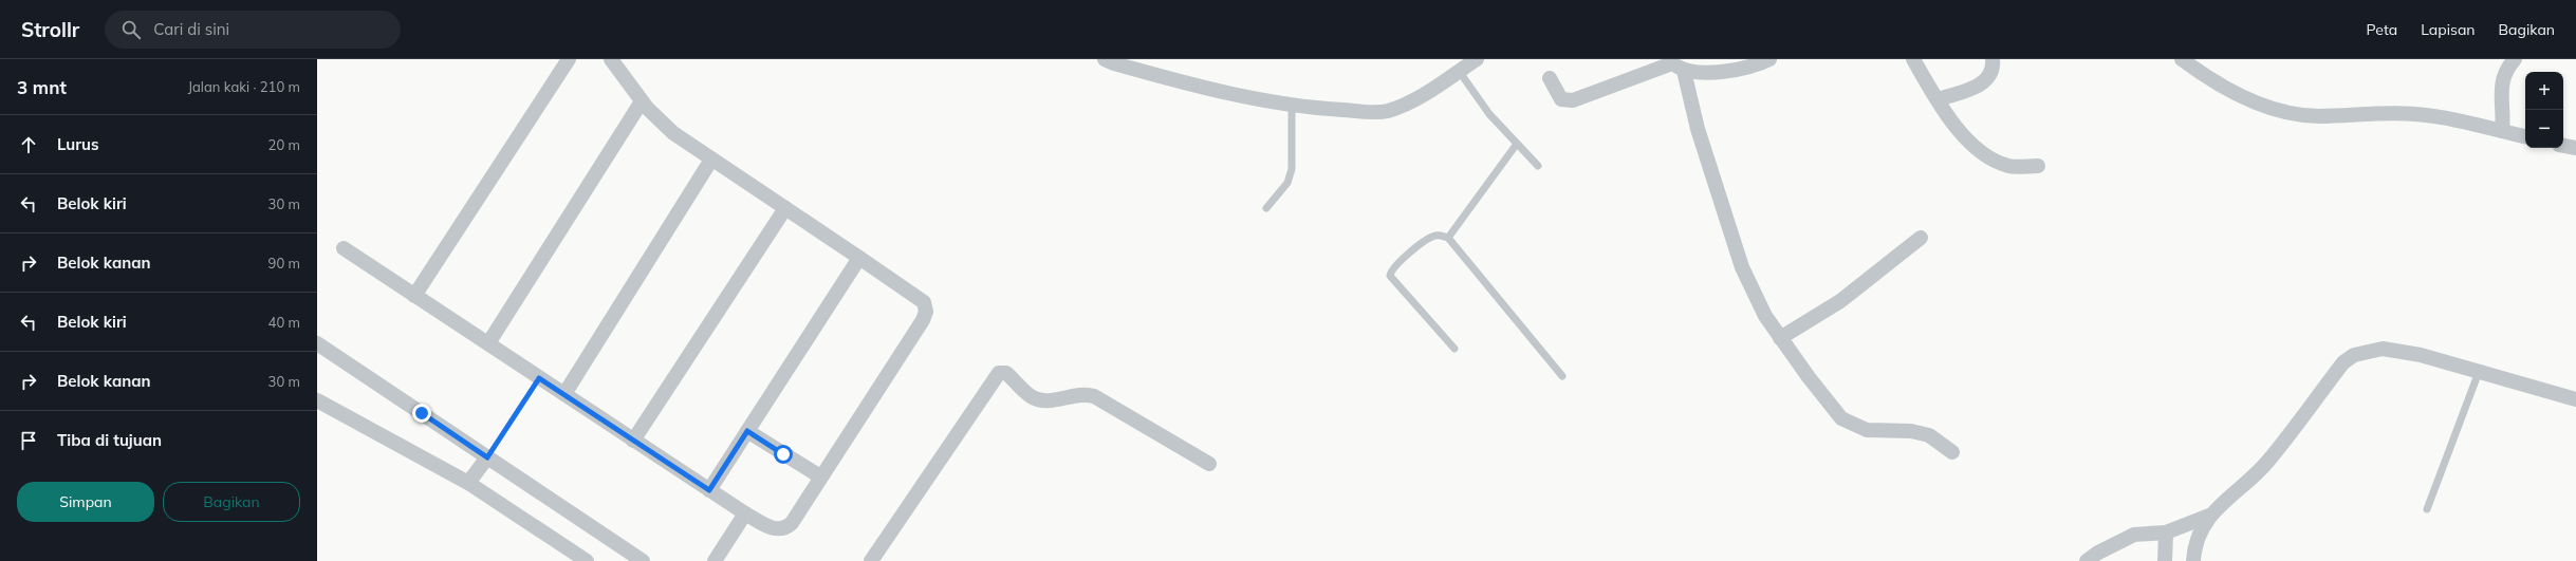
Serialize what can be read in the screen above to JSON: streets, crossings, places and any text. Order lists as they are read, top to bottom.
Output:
{
  "page": {
    "header": "Strollr",
    "search": "Cari di sini",
    "nav": ["Peta", "Lapisan", "Bagikan"],
    "heading": ["3 mnt", "Jalan kaki · 210 m"],
    "map_buttons": ["+", "−"],
    "list": [
      ["Lurus", "20 m"],
      ["Belok kiri", "30 m"],
      ["Belok kanan", "90 m"],
      ["Belok kiri", "40 m"],
      ["Belok kanan", "30 m"],
      "Tiba di tujuan"
    ],
    "buttons": ["Simpan", "Bagikan"]
  }
}
